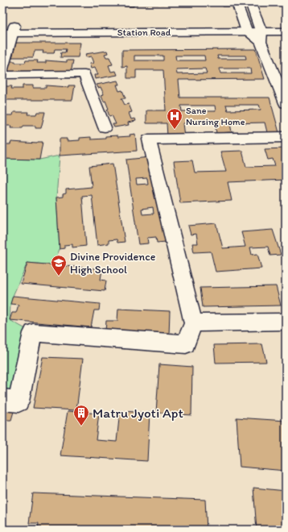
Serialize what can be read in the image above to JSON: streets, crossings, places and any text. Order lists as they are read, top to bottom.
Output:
{
  "streets": {
    "main road": ["Station Road"]
  },
  "places": {
    "hospital": ["Sane Nursing Home"],
    "school or university": ["Divine Providence High School"],
    "building": ["Matru Jyoti Apt"]
  }
}
